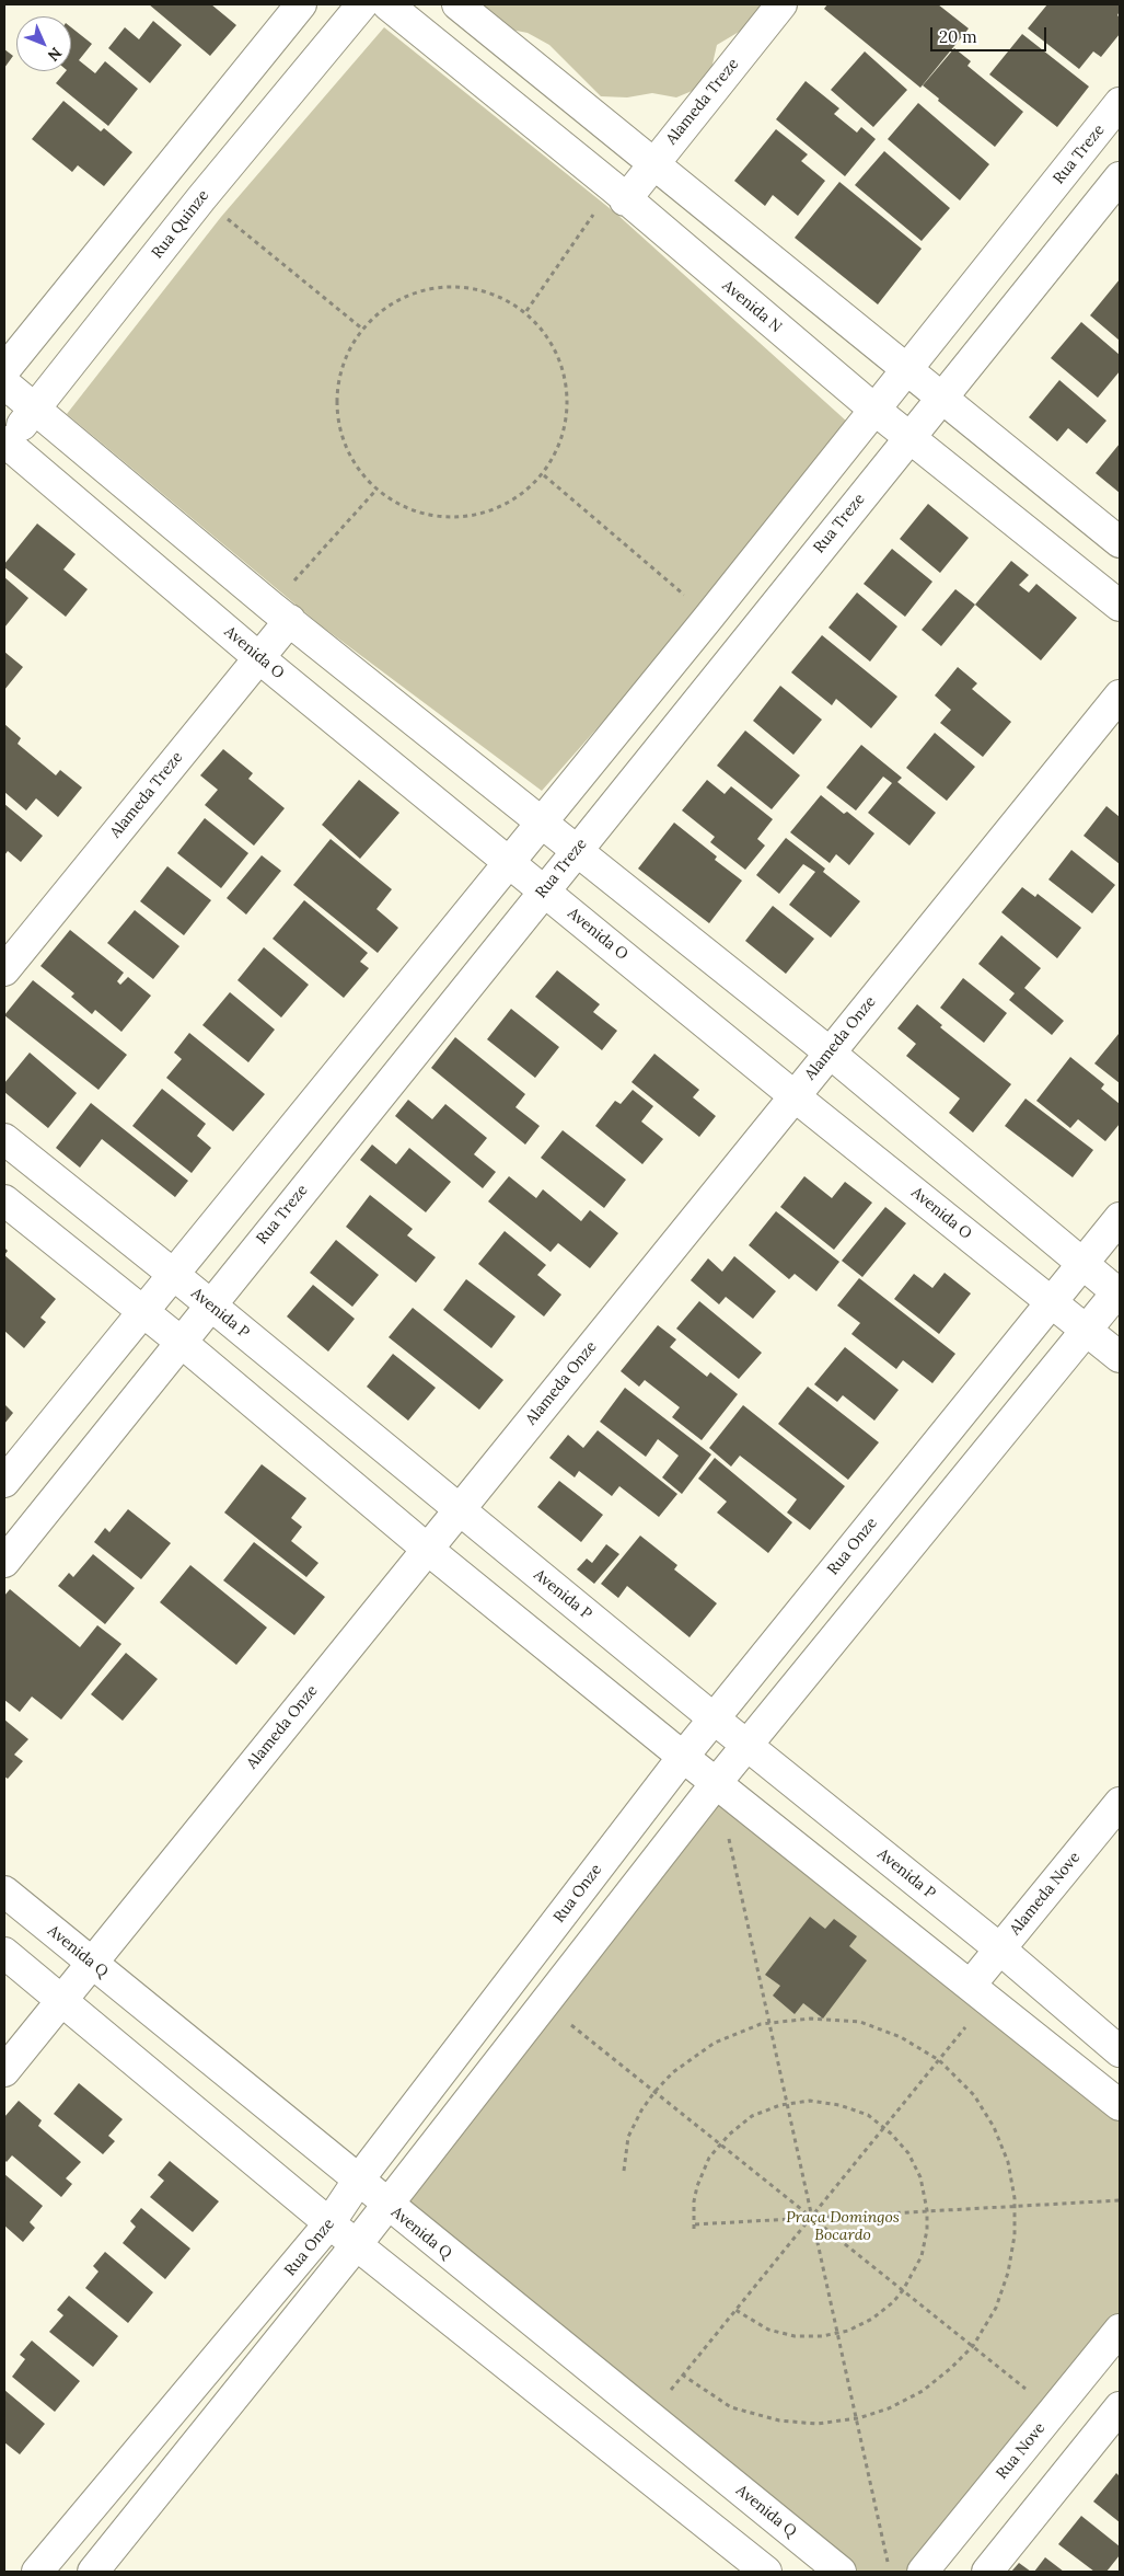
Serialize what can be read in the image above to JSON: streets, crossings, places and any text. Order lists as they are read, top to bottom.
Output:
{
  "streets": {
    "street": [
      "Alameda Treze",
      "Rua Treze",
      "Rua Quinze",
      "Avenida N",
      "Avenida O",
      "Alameda Onze",
      "Avenida P",
      "Rua Onze",
      "Alameda Nove",
      "Avenida Q",
      "Rua Nove"
    ]
  },
  "crossings": [
    ["Alameda Treze", "Avenida N"],
    ["Alameda Treze", "Avenida O"],
    ["Rua Treze", "Avenida N"],
    ["Rua Treze", "Avenida O"],
    ["Rua Treze", "Avenida P"],
    ["Rua Quinze", "Avenida O"],
    ["Avenida O", "Alameda Onze"],
    ["Avenida O", "Rua Onze"],
    ["Alameda Onze", "Avenida P"],
    ["Alameda Onze", "Avenida Q"],
    ["Avenida P", "Rua Onze"],
    ["Avenida P", "Alameda Nove"],
    ["Rua Onze", "Avenida Q"]
  ],
  "parks": ["Praça Domingos Bocardo"],
  "scale_bar": "20 m",
  "north": "bottom right"
}
